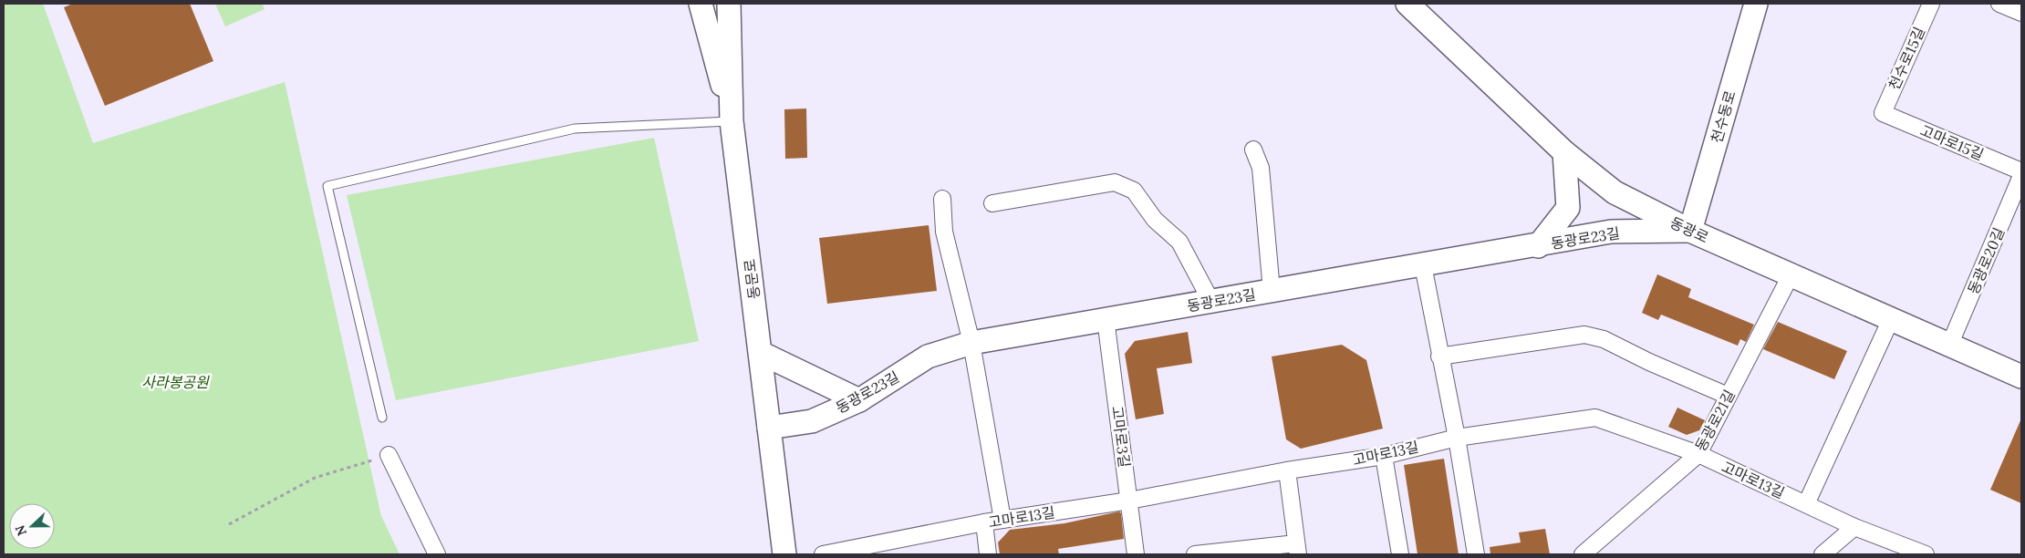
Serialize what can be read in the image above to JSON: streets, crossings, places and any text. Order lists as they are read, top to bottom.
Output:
{
  "streets": {
    "main road": [
      "천수동로",
      "동광로",
      "동광로23길",
      "동문로"
    ],
    "street": [
      "천수로15길",
      "고마로15길",
      "동광로20길",
      "동광로21길",
      "고마로3길",
      "고마로13길"
    ]
  },
  "crossings": [
    ["천수로15길", "고마로15길"],
    ["천수동로", "동광로"],
    ["천수동로", "동광로23길"],
    ["동광로", "동광로23길"],
    ["동광로", "동광로20길"],
    ["동광로", "동광로21길"],
    ["동광로23길", "동문로"],
    ["동광로23길", "고마로3길"],
    ["동광로21길", "고마로13길"],
    ["고마로3길", "고마로13길"]
  ],
  "parks": ["사라봉공원"],
  "north": "left"
}
